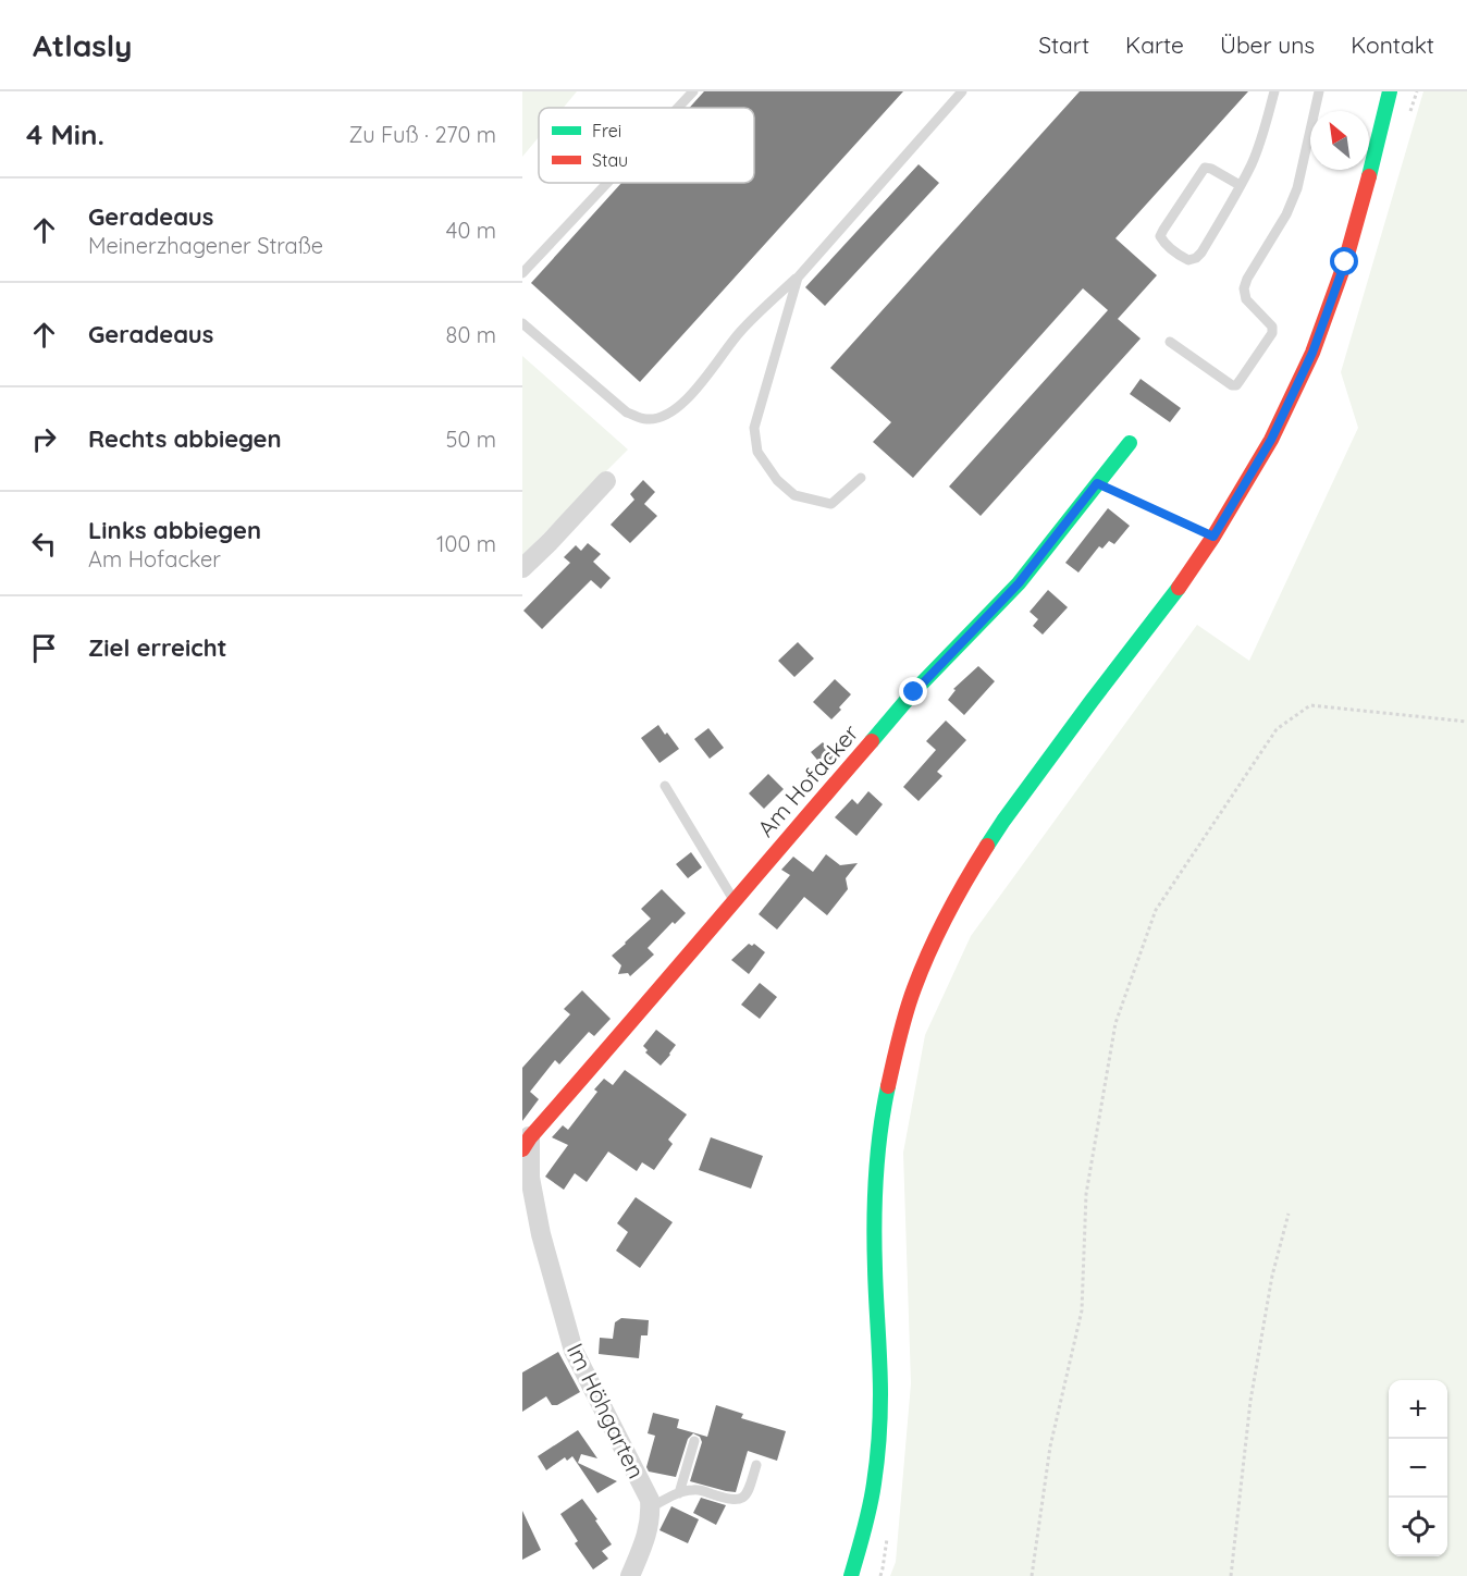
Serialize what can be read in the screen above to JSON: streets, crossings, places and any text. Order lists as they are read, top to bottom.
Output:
{
  "streets": {
    "main road": ["Am Hofacker"],
    "street": ["Im Höhgarten"]
  },
  "crossings": [
    ["Am Hofacker", "Im Höhgarten"]
  ],
  "legend": ["Frei", "Stau"],
  "north": "top left",
  "page": {
    "header": "Atlasly",
    "nav": [
      "Start",
      "Karte",
      "Über uns",
      "Kontakt"
    ],
    "heading": ["4 Min.", "Zu Fuß · 270 m"],
    "list": [
      ["Geradeaus", "Meinerzhagener Straße", "40 m"],
      ["Geradeaus", "80 m"],
      ["Rechts abbiegen", "50 m"],
      ["Links abbiegen", "Am Hofacker", "100 m"],
      "Ziel erreicht"
    ],
    "map_buttons": ["+", "−"]
  }
}
